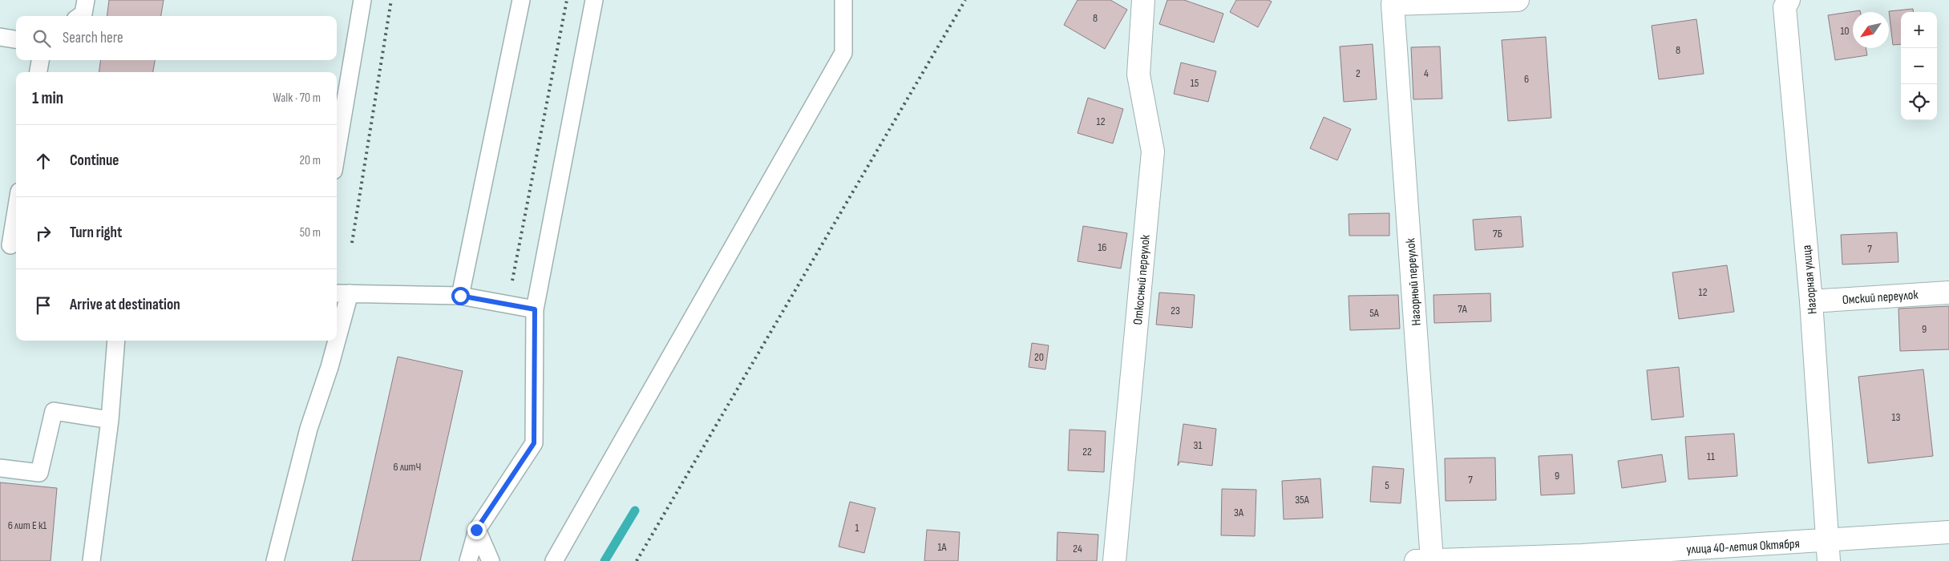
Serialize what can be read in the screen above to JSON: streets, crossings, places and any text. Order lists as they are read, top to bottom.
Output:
{
  "streets": {
    "street": [
      "Откосный переулок",
      "Нагорная улица",
      "Нагорный переулок",
      "Омский переулок",
      "улица 40-летия Октября"
    ]
  },
  "crossings": [
    ["Нагорная улица", "Омский переулок"],
    ["Нагорная улица", "улица 40-летия Октября"],
    ["Нагорный переулок", "улица 40-летия Октября"]
  ],
  "house_numbers": [
    "8",
    "10",
    "8",
    "2",
    "4",
    "6",
    "15",
    "12",
    "7Б",
    "16",
    "7",
    "12",
    "7А",
    "23",
    "5А",
    "9",
    "20",
    "13",
    "31",
    "22",
    "11",
    "6 литЧ",
    "9",
    "7",
    "5",
    "35А",
    "3А",
    "6 лит Е к1",
    "1",
    "1А",
    "24"
  ],
  "north": "bottom left",
  "page": {
    "map_buttons": ["+", "−"],
    "search": "Search here",
    "heading": ["1 min", "Walk · 70 m"],
    "list": [
      ["Continue", "20 m"],
      ["Turn right", "50 m"],
      "Arrive at destination"
    ]
  }
}
